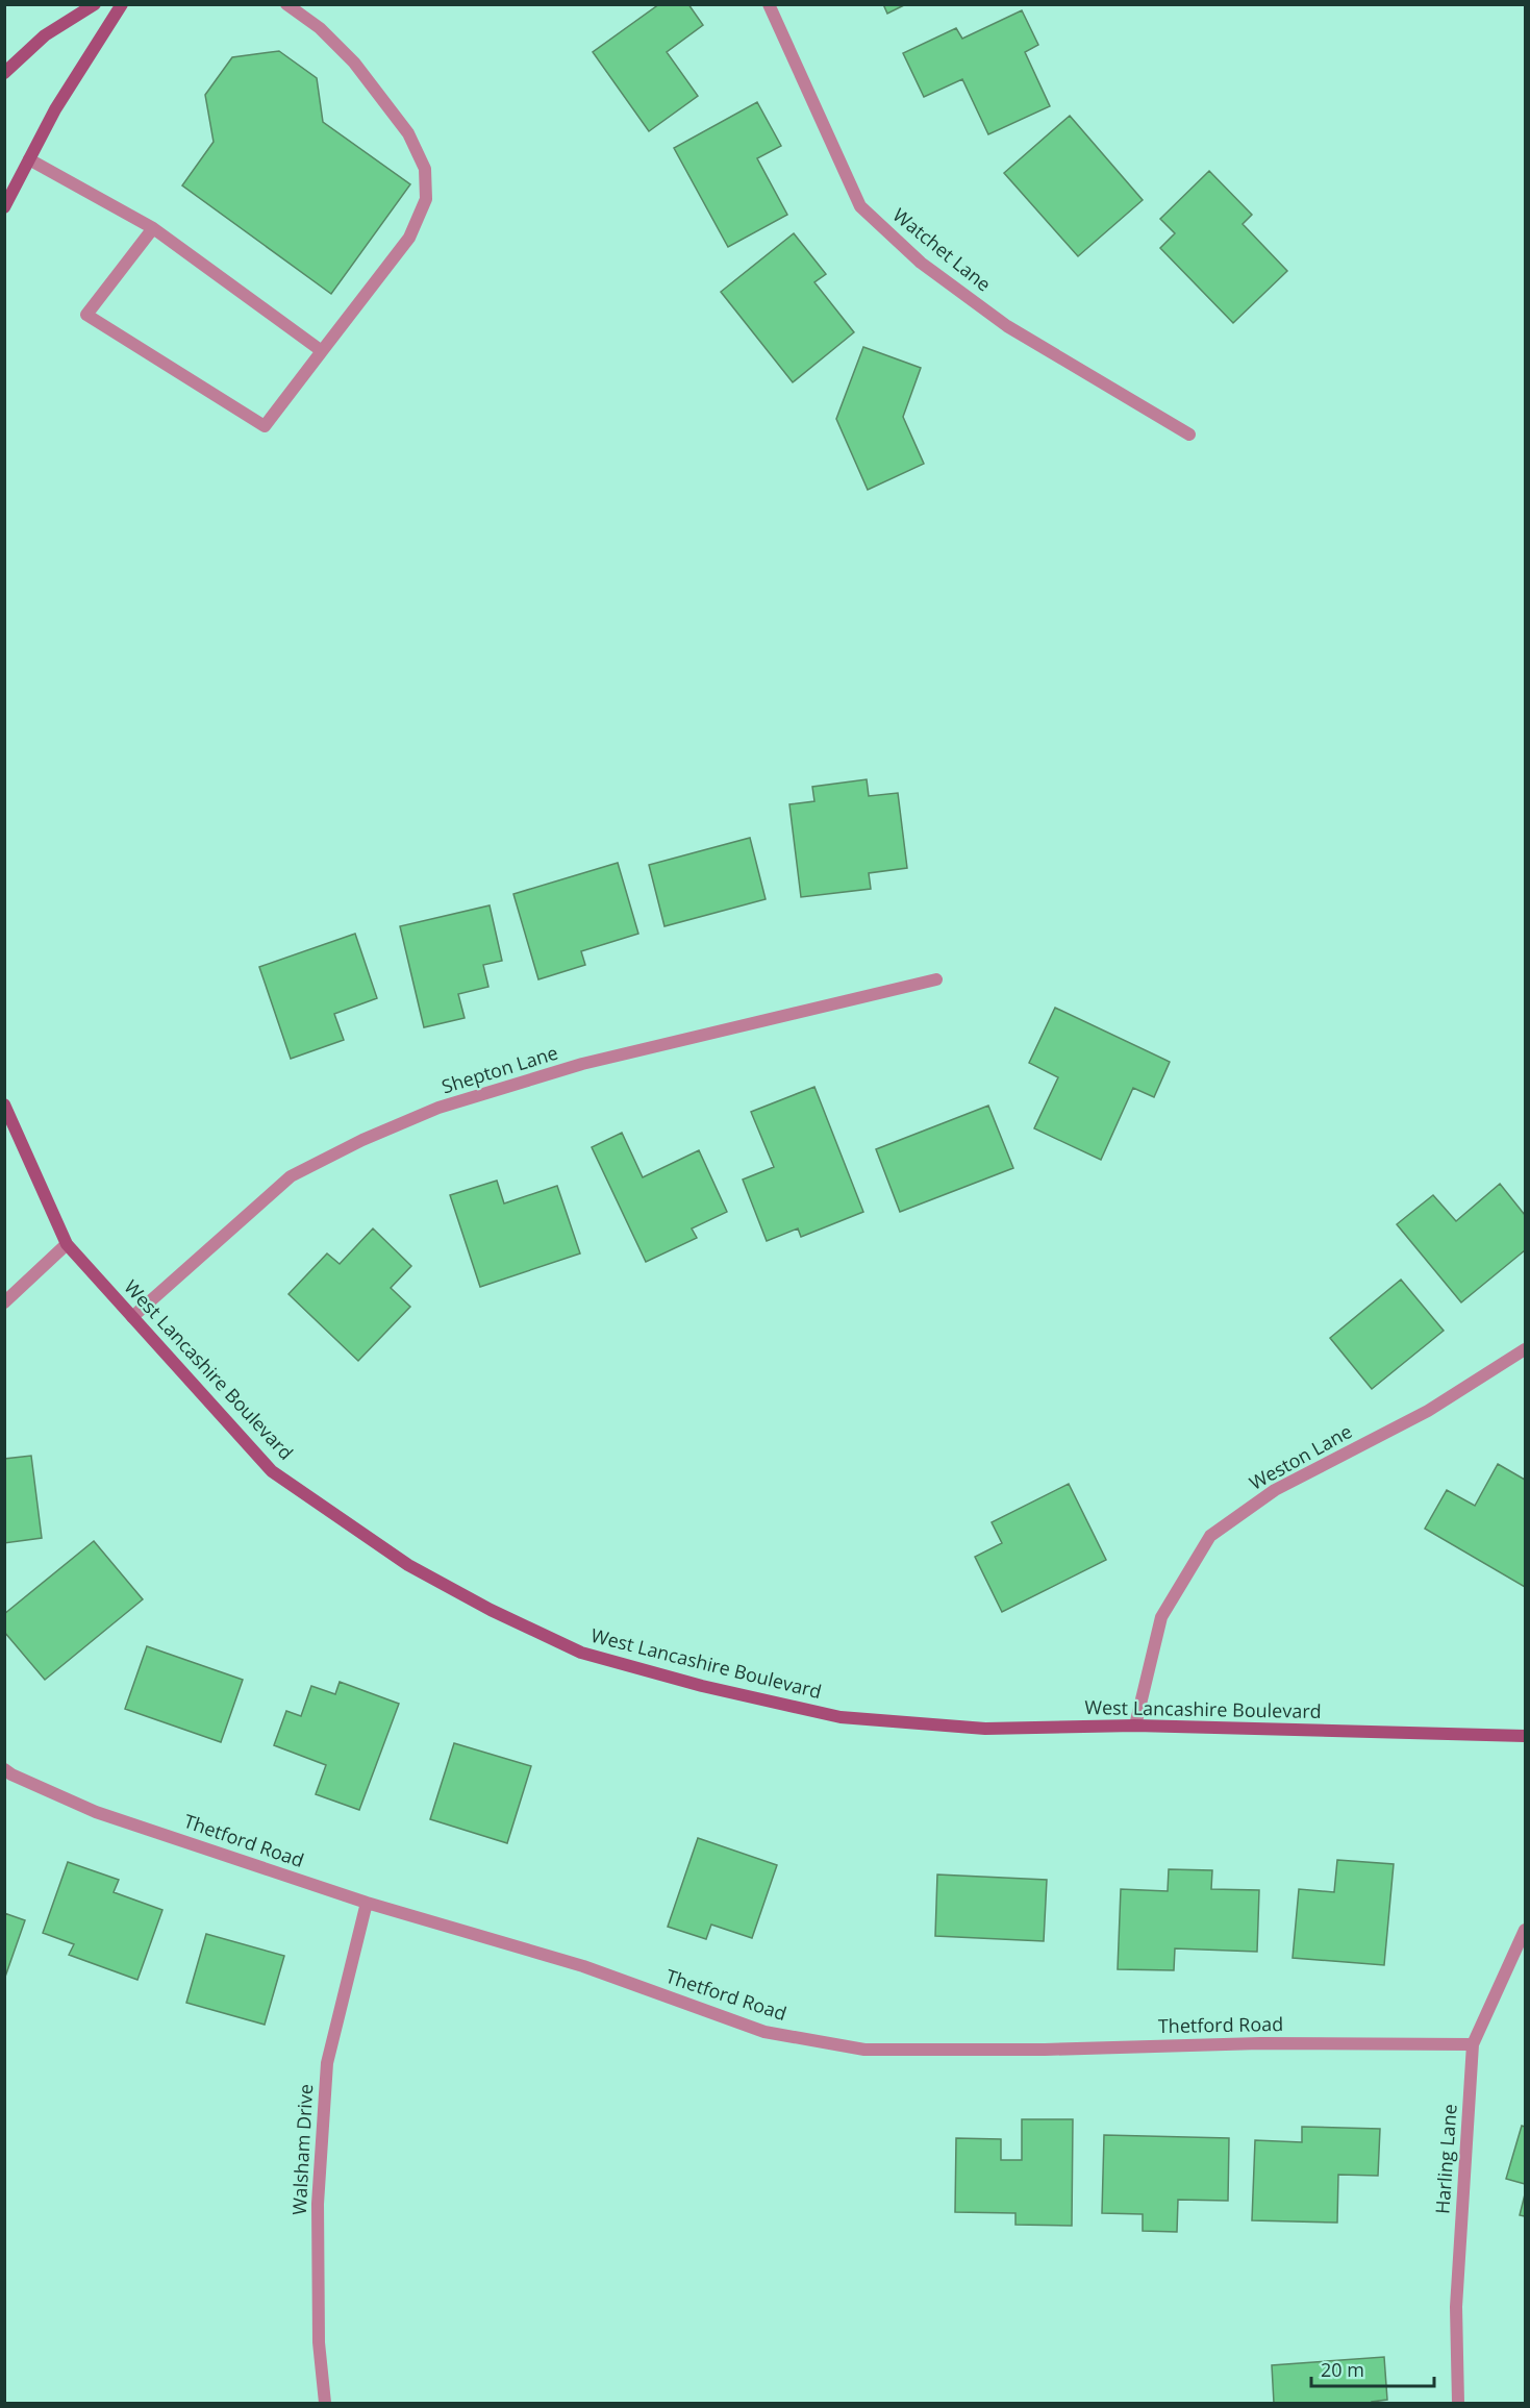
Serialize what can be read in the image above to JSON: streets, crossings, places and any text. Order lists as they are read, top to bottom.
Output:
{
  "streets": {
    "main road": ["West Lancashire Boulevard"],
    "street": [
      "Watchet Lane",
      "Shepton Lane",
      "Weston Lane",
      "Thetford Road",
      "Walsham Drive",
      "Harling Lane"
    ]
  },
  "crossings": [
    ["Shepton Lane", "West Lancashire Boulevard"],
    ["West Lancashire Boulevard", "Weston Lane"],
    ["Thetford Road", "Walsham Drive"],
    ["Thetford Road", "Harling Lane"]
  ],
  "scale_bar": "20 m"
}
